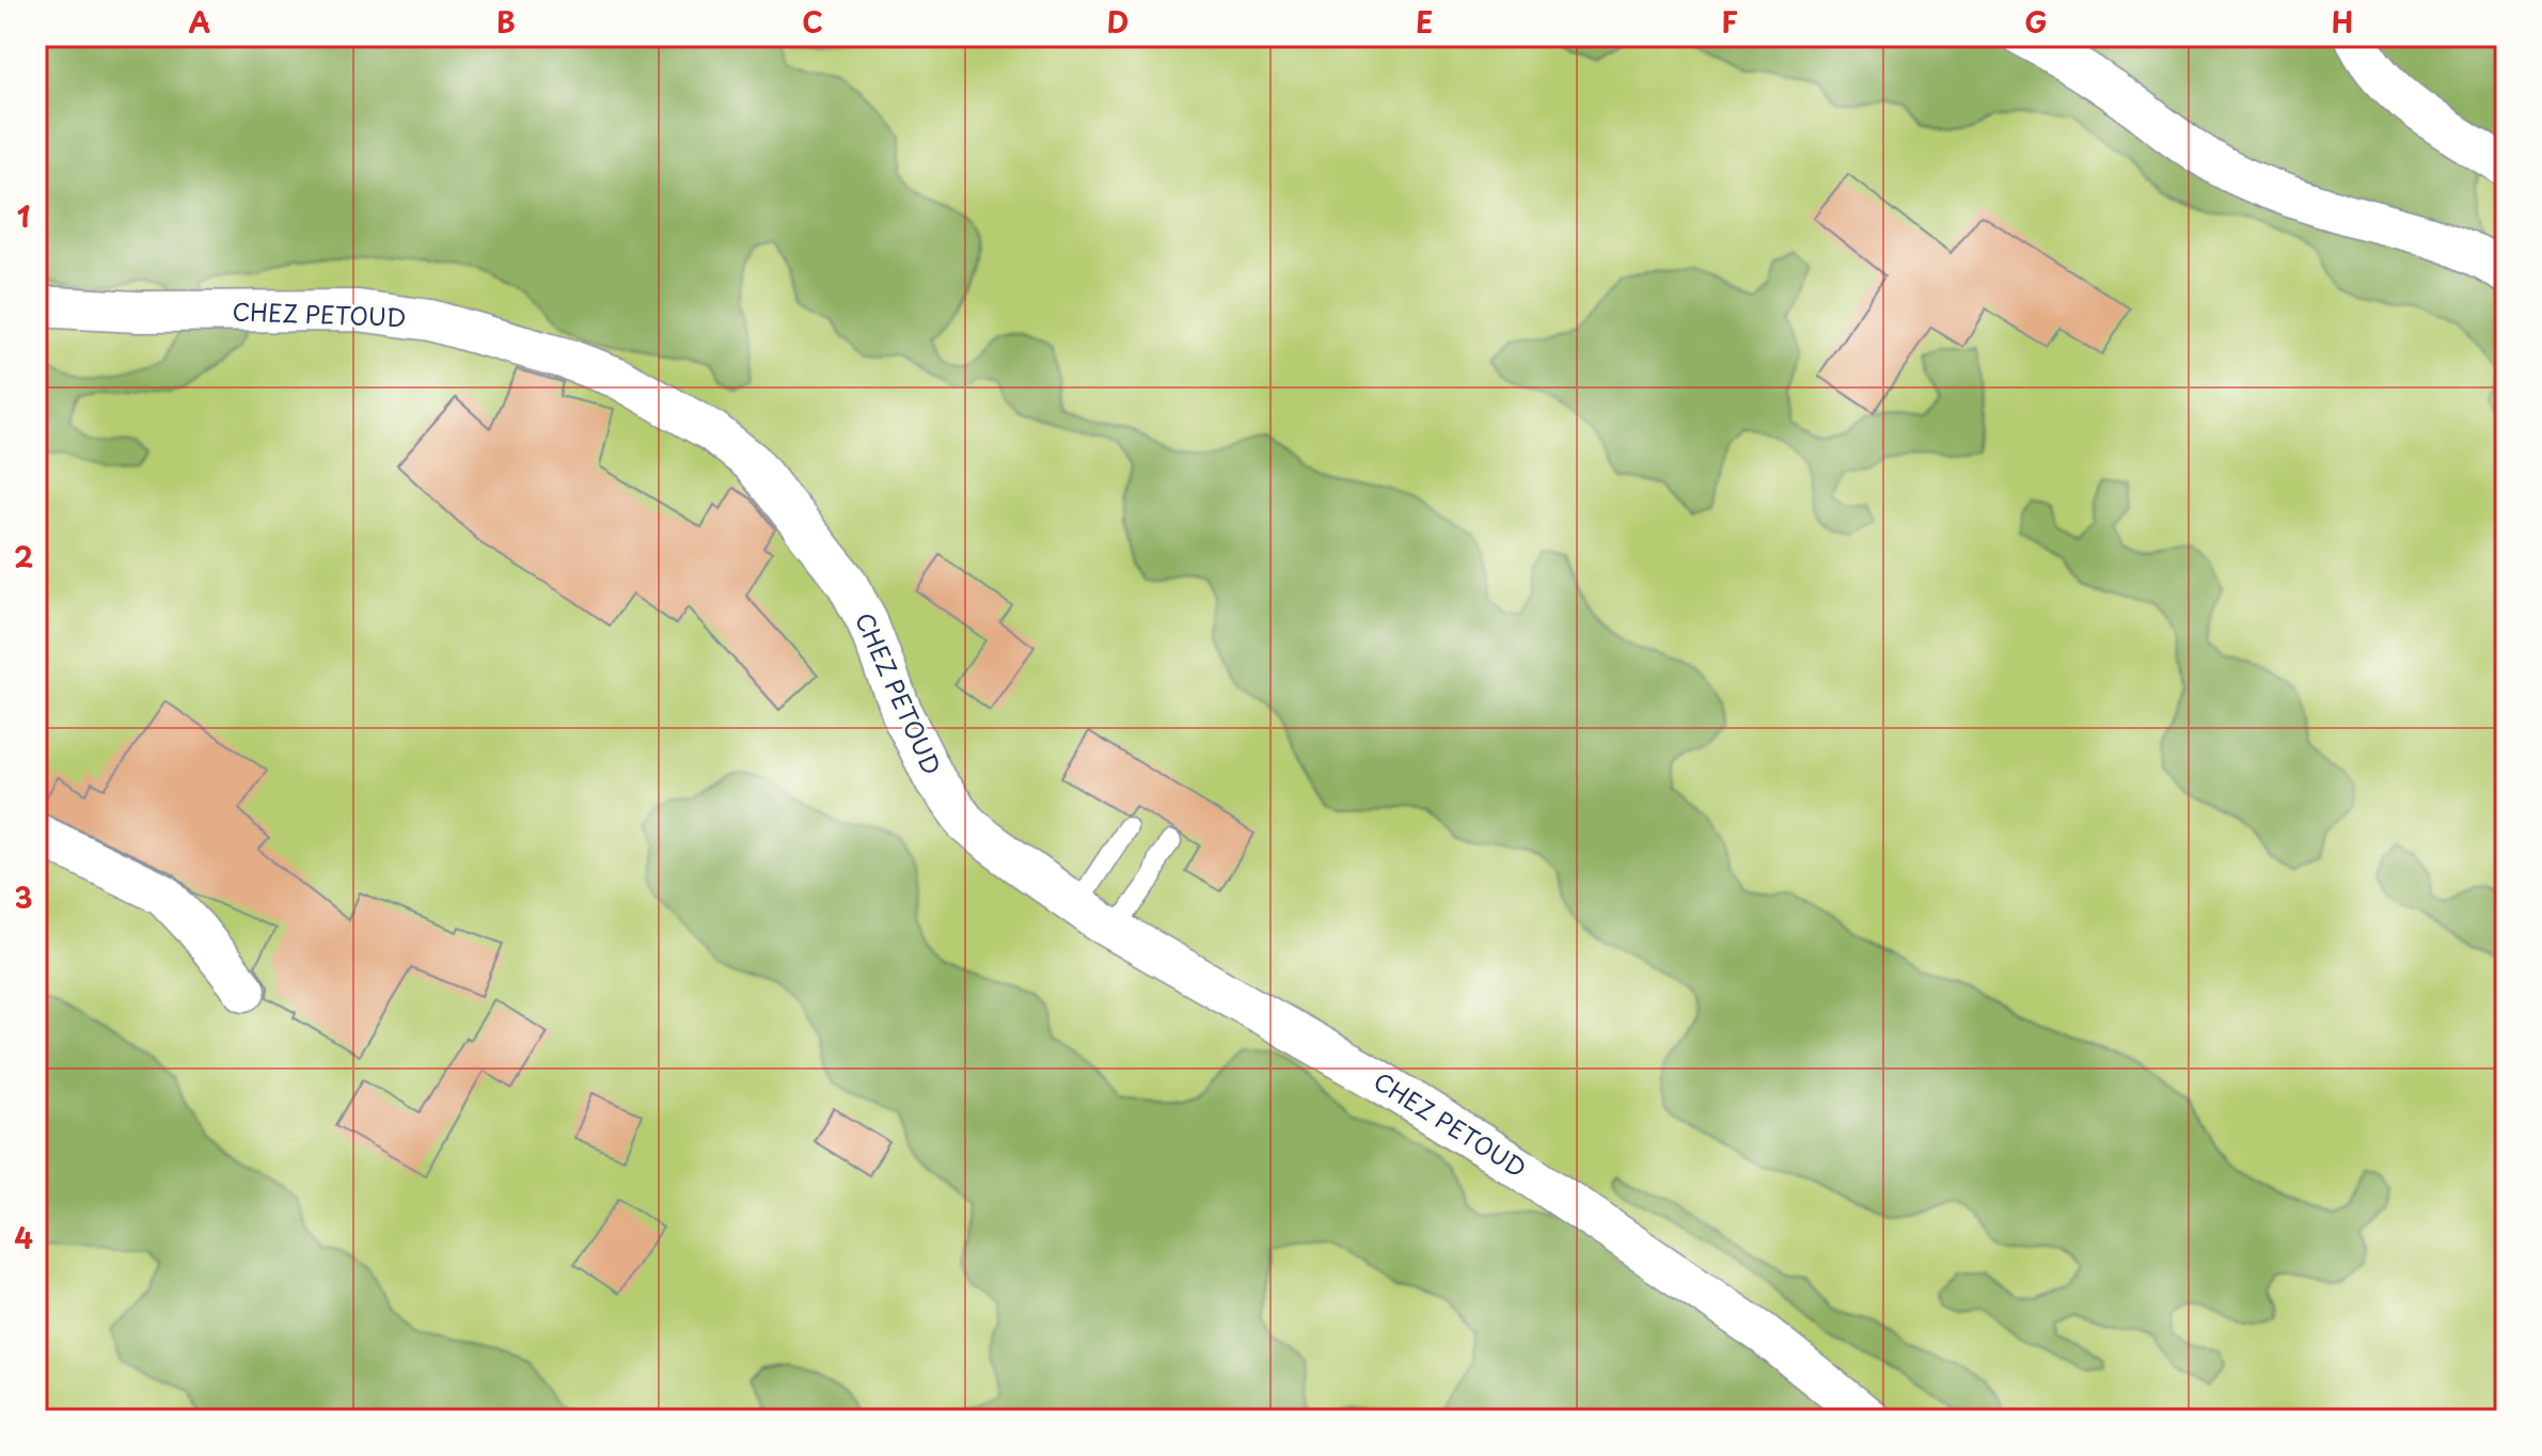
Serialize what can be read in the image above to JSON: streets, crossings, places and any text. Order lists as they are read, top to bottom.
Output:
{
  "streets": {
    "street": ["CHEZ PETOUD"]
  },
  "grid": {
    "columns": [
      "A",
      "B",
      "C",
      "D",
      "E",
      "F",
      "G",
      "H"
    ],
    "rows": [
      "1",
      "2",
      "3",
      "4"
    ]
  }
}
